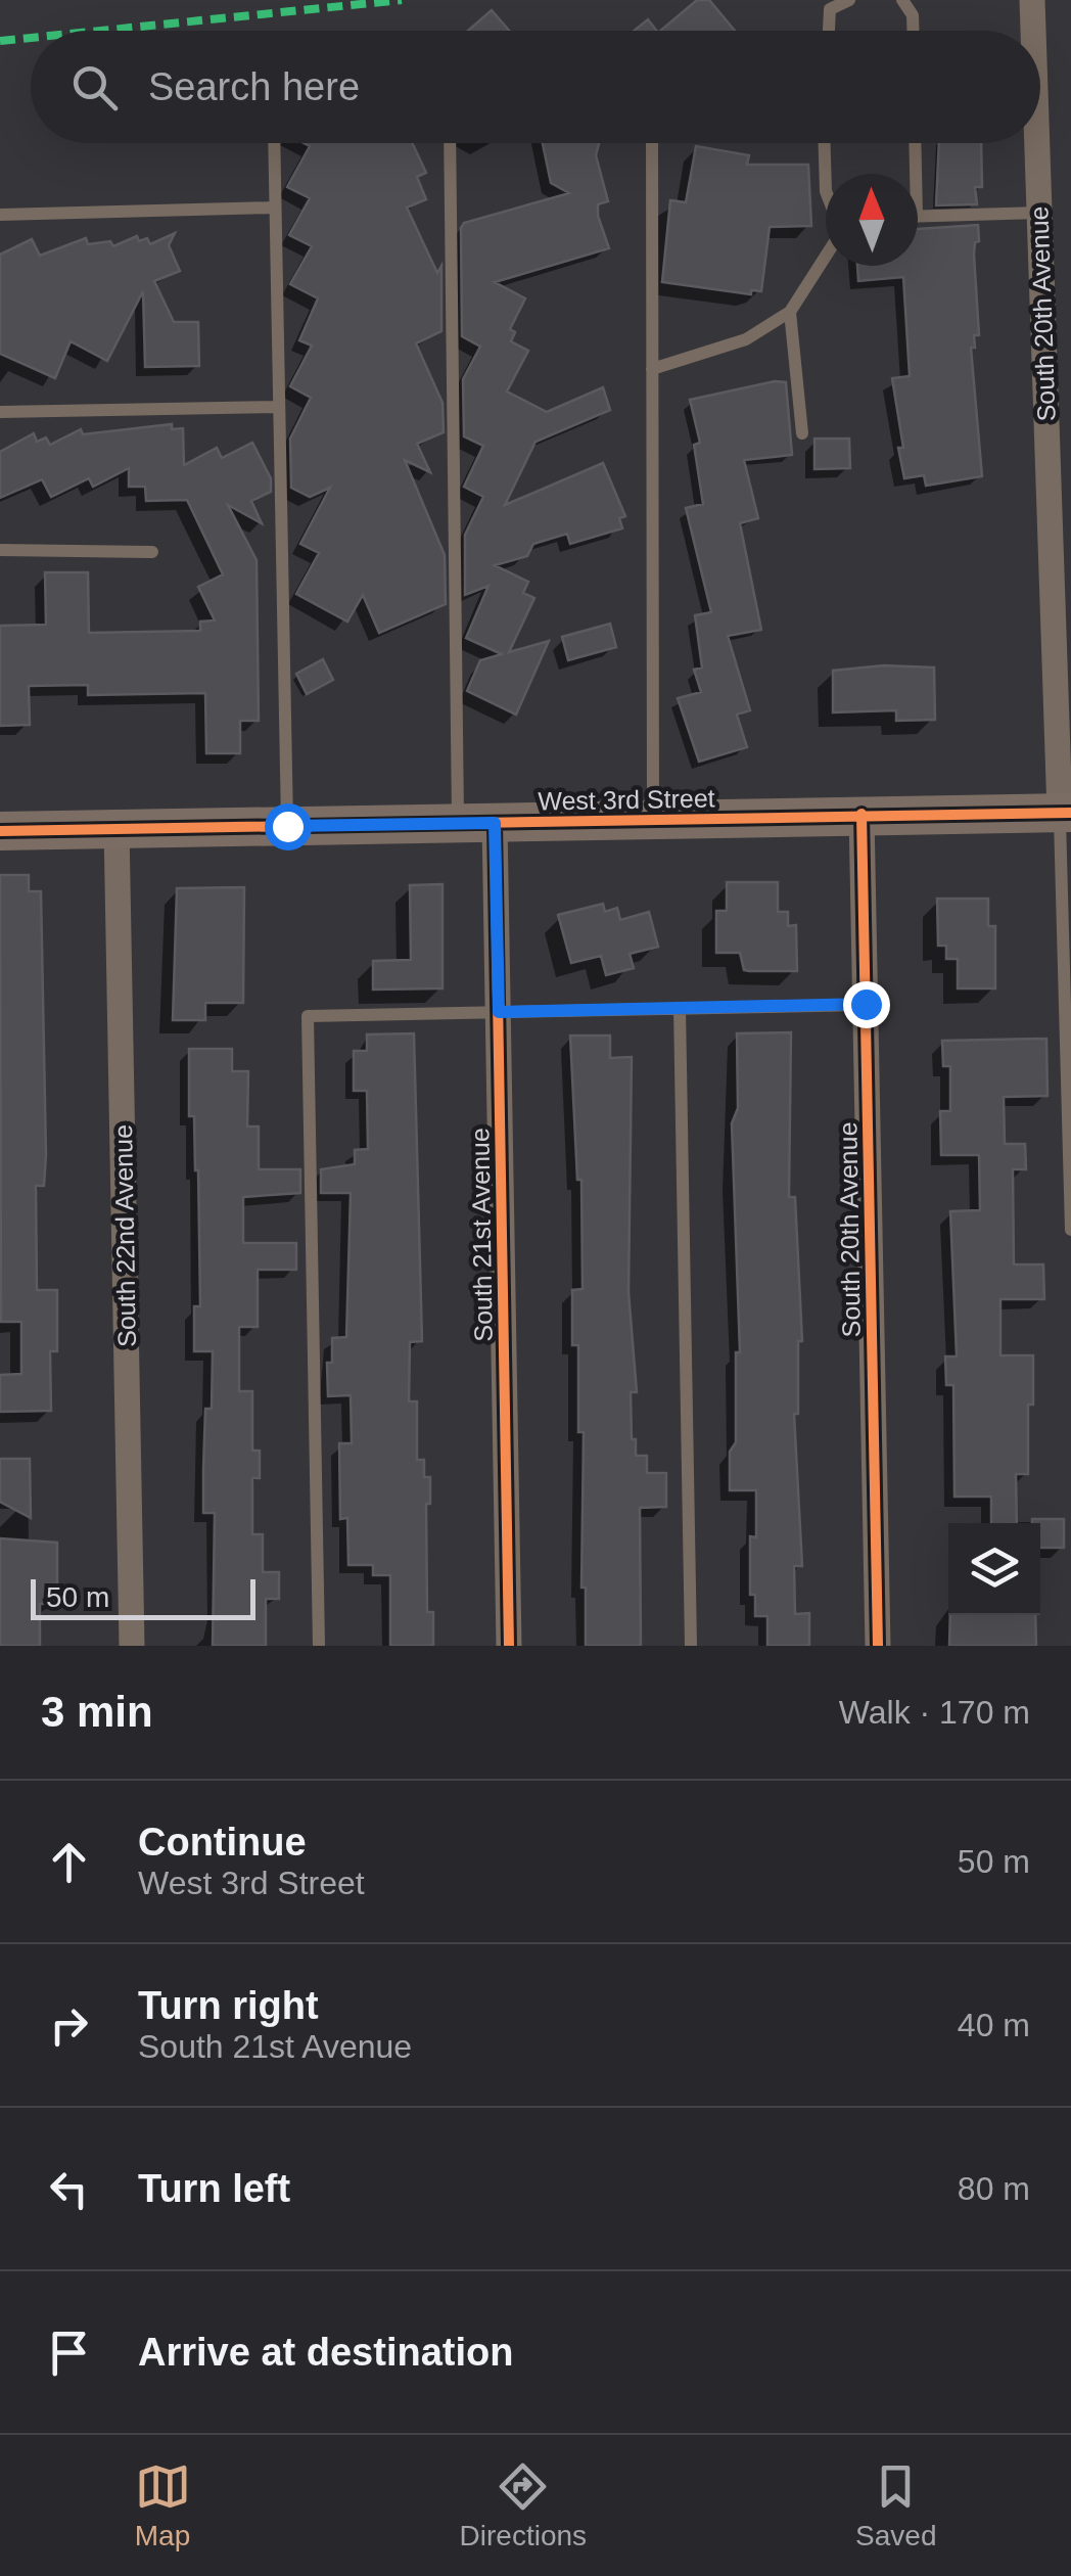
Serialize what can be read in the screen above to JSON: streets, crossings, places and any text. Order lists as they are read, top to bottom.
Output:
{
  "streets": {
    "street": [
      "South 20th Avenue",
      "West 3rd Street",
      "South 21st Avenue",
      "South 22nd Avenue"
    ]
  },
  "crossings": [
    ["South 20th Avenue", "West 3rd Street"],
    ["West 3rd Street", "South 21st Avenue"],
    ["West 3rd Street", "South 22nd Avenue"]
  ],
  "scale_bar": "50 m",
  "north": "top",
  "page": {
    "search": "Search here",
    "scale": "50 m",
    "heading": ["3 min", "Walk · 170 m"],
    "list": [
      ["Continue", "West 3rd Street", "50 m"],
      ["Turn right", "South 21st Avenue", "40 m"],
      ["Turn left", "80 m"],
      "Arrive at destination"
    ],
    "nav": ["Map", "Directions", "Saved"]
  }
}
